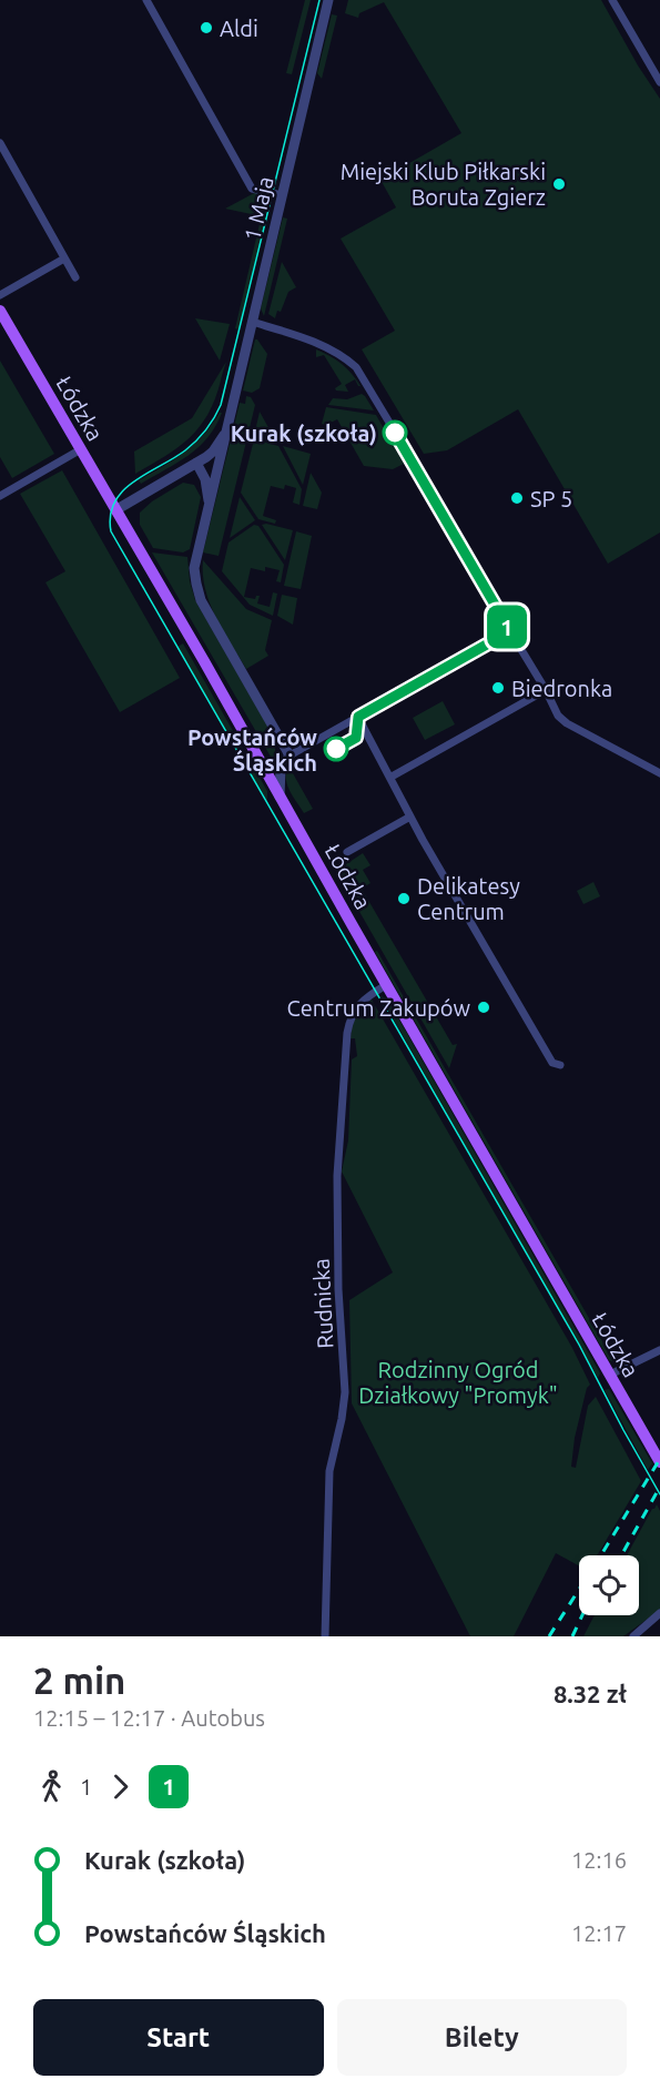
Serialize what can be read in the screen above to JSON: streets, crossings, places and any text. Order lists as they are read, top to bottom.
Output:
{
  "streets": {
    "main road": ["Łódzka"],
    "street": ["1 Maja", "Rudnicka"]
  },
  "crossings": [
    ["1 Maja", "Łódzka"],
    ["Łódzka", "Rudnicka"]
  ],
  "parks": ["Rodzinny Ogród Działkowy \"Promyk\""],
  "places": [
    "Aldi",
    "Miejski Klub Piłkarski Boruta Zgierz",
    "Kurak (szkoła)",
    "SP 5",
    "Biedronka",
    "Powstańców Śląskich",
    "Delikatesy Centrum",
    "Centrum Zakupów"
  ],
  "lines": ["bus line 1"],
  "page": {
    "on_map": "1",
    "heading": ["2 min", "12:15 – 12:17 · Autobus", "8.32 zł"],
    "legs": ["1", "1"],
    "list": [
      {
        "name": "Kurak (szkoła)",
        "value": "12:16"
      },
      {
        "name": "Powstańców Śląskich",
        "value": "12:17"
      }
    ],
    "buttons": ["Start", "Bilety"]
  }
}
